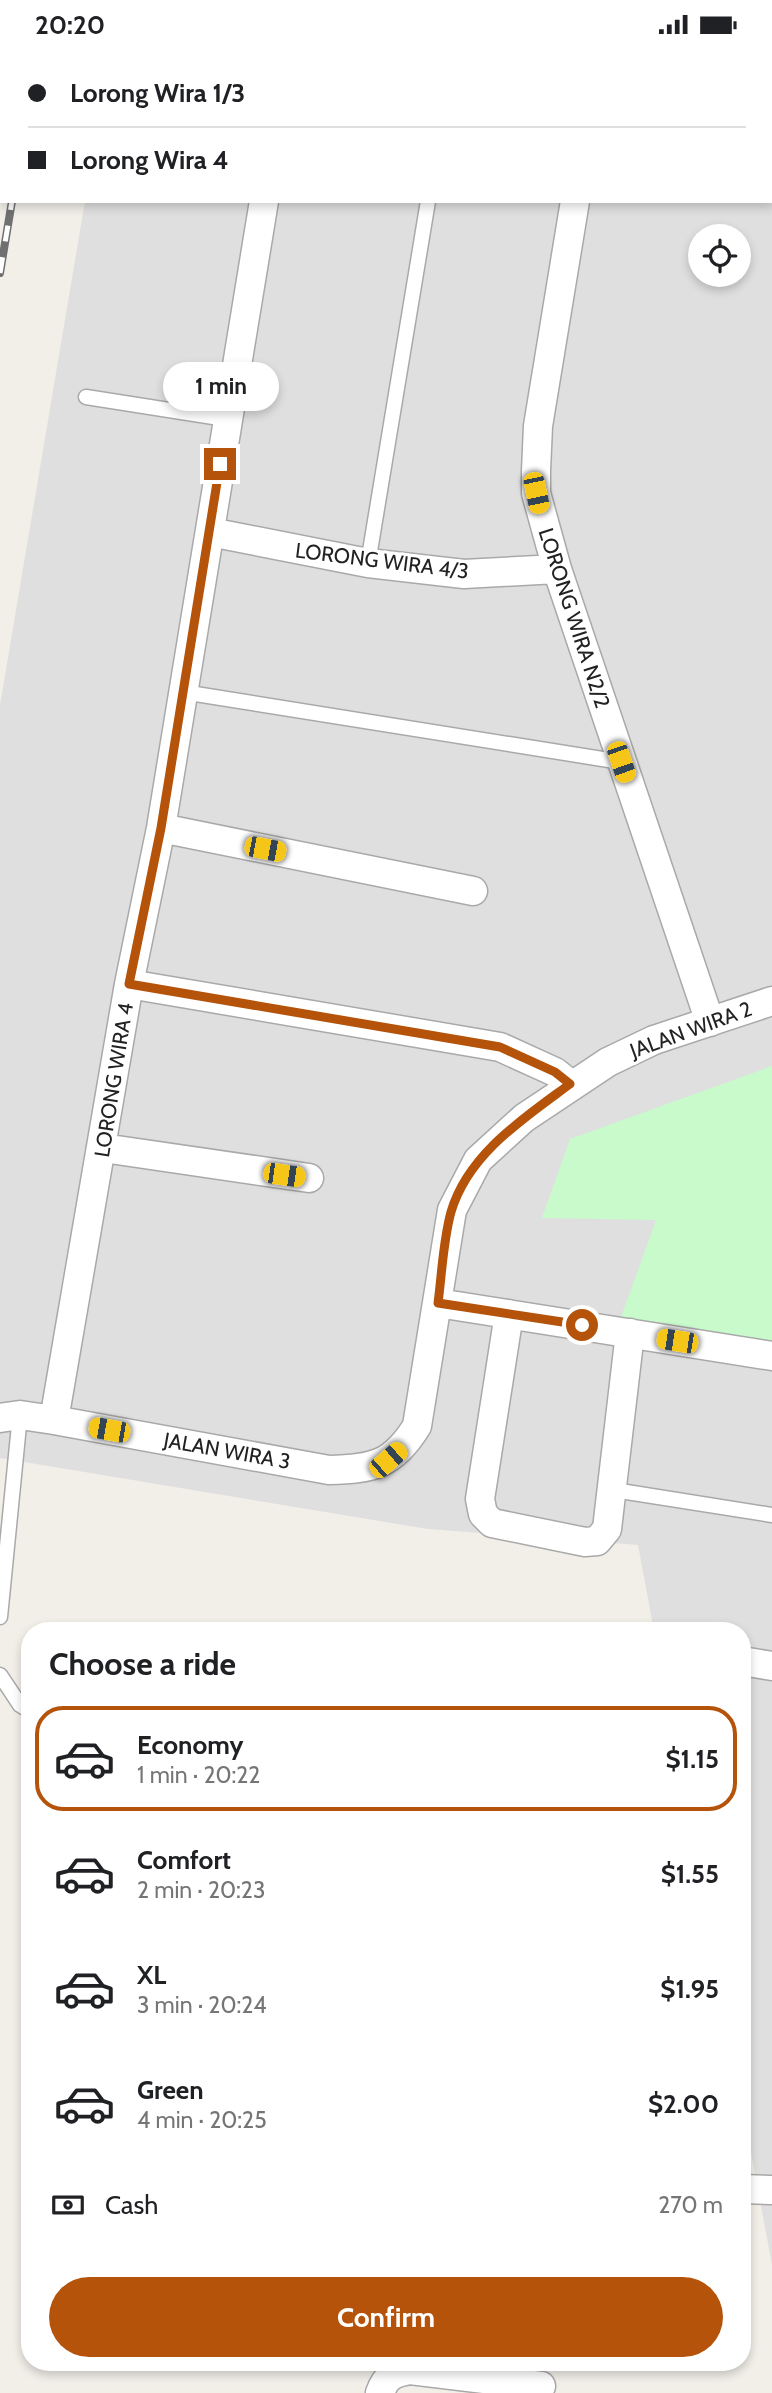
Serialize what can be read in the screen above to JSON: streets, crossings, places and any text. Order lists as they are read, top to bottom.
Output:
{
  "streets": {
    "street": [
      "LORONG WIRA 4/3",
      "LORONG WIRA N2/2",
      "JALAN WIRA 2",
      "LORONG WIRA 4",
      "JALAN WIRA 3"
    ]
  },
  "crossings": [
    ["LORONG WIRA 4/3", "LORONG WIRA N2/2"],
    ["LORONG WIRA 4/3", "LORONG WIRA 4"],
    ["LORONG WIRA N2/2", "JALAN WIRA 2"],
    ["JALAN WIRA 2", "JALAN WIRA 3"],
    ["LORONG WIRA 4", "JALAN WIRA 3"]
  ],
  "page": {
    "status": "20:20",
    "banner": ["Lorong Wira 1/3", "Lorong Wira 4"],
    "bubble": "1 min",
    "heading": "Choose a ride",
    "list": [
      {
        "name": "Economy",
        "note": "1 min · 20:22",
        "value": "$1.15"
      },
      {
        "name": "Comfort",
        "note": "2 min · 20:23",
        "value": "$1.55"
      },
      {
        "name": "XL",
        "note": "3 min · 20:24",
        "value": "$1.95"
      },
      {
        "name": "Green",
        "note": "4 min · 20:25",
        "value": "$2.00"
      }
    ],
    "pay": ["Cash", "270 m"],
    "buttons": "Confirm"
  }
}
